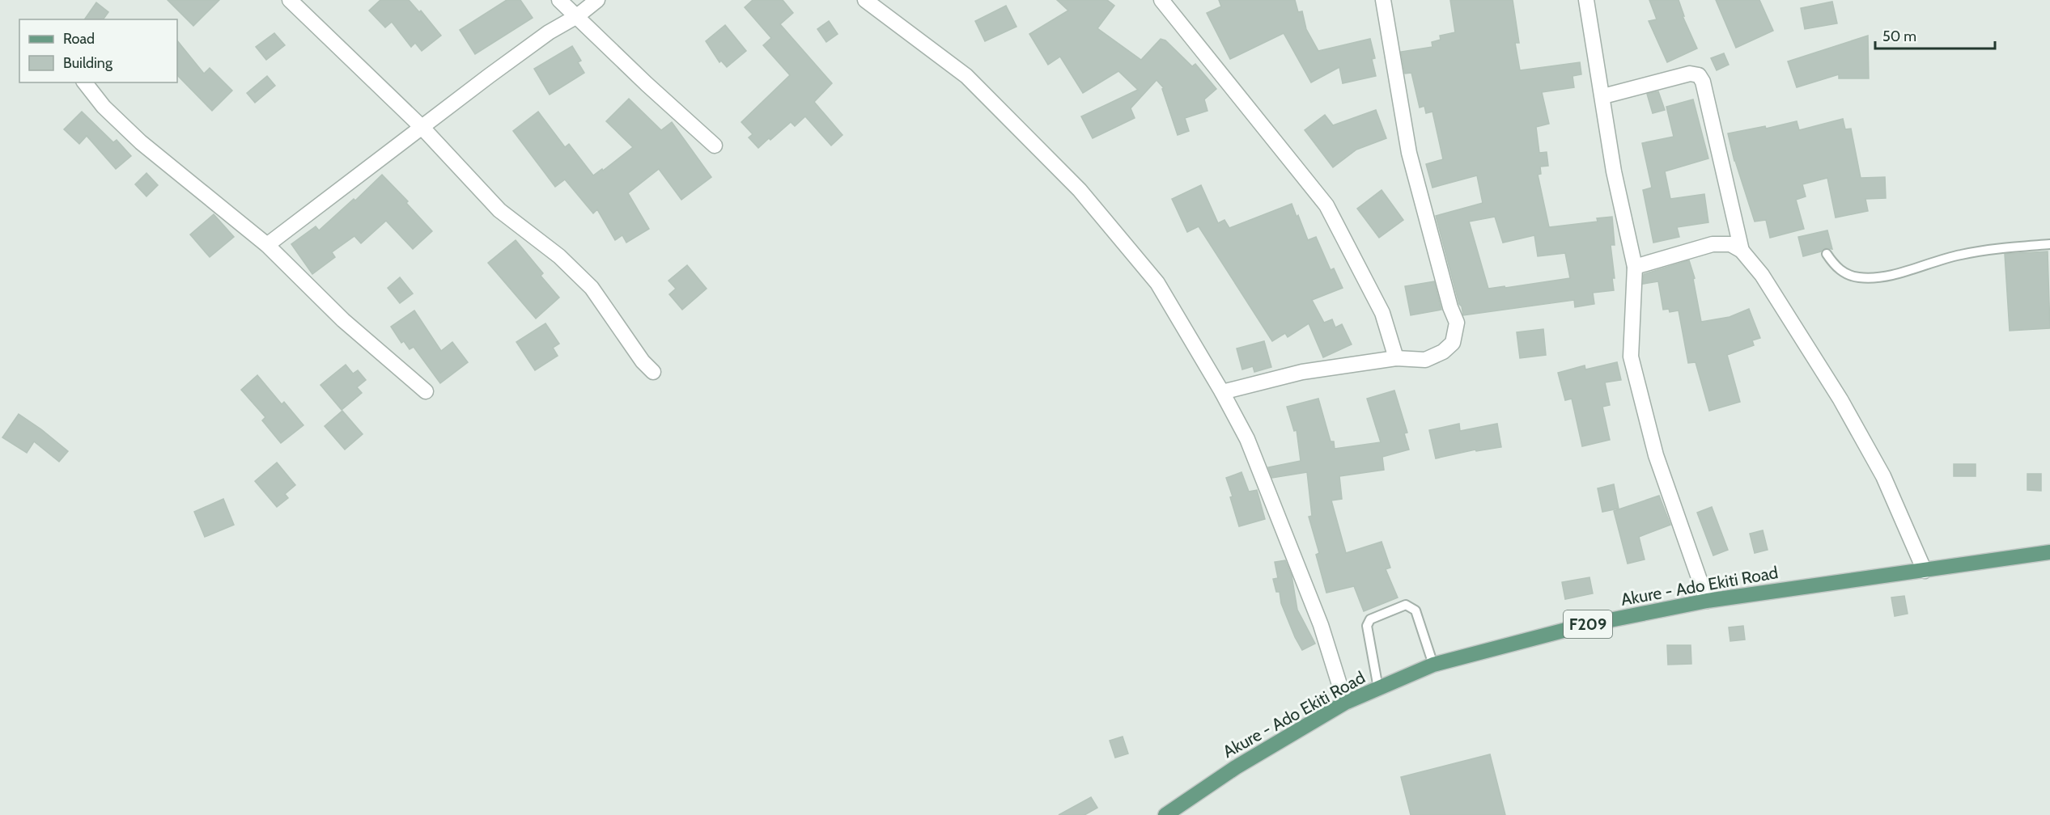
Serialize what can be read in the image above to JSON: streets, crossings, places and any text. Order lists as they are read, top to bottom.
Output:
{
  "streets": {
    "main road": ["Akure - Ado Ekiti Road", "F209"]
  },
  "legend": ["Road", "Building"],
  "scale_bar": "50 m"
}
